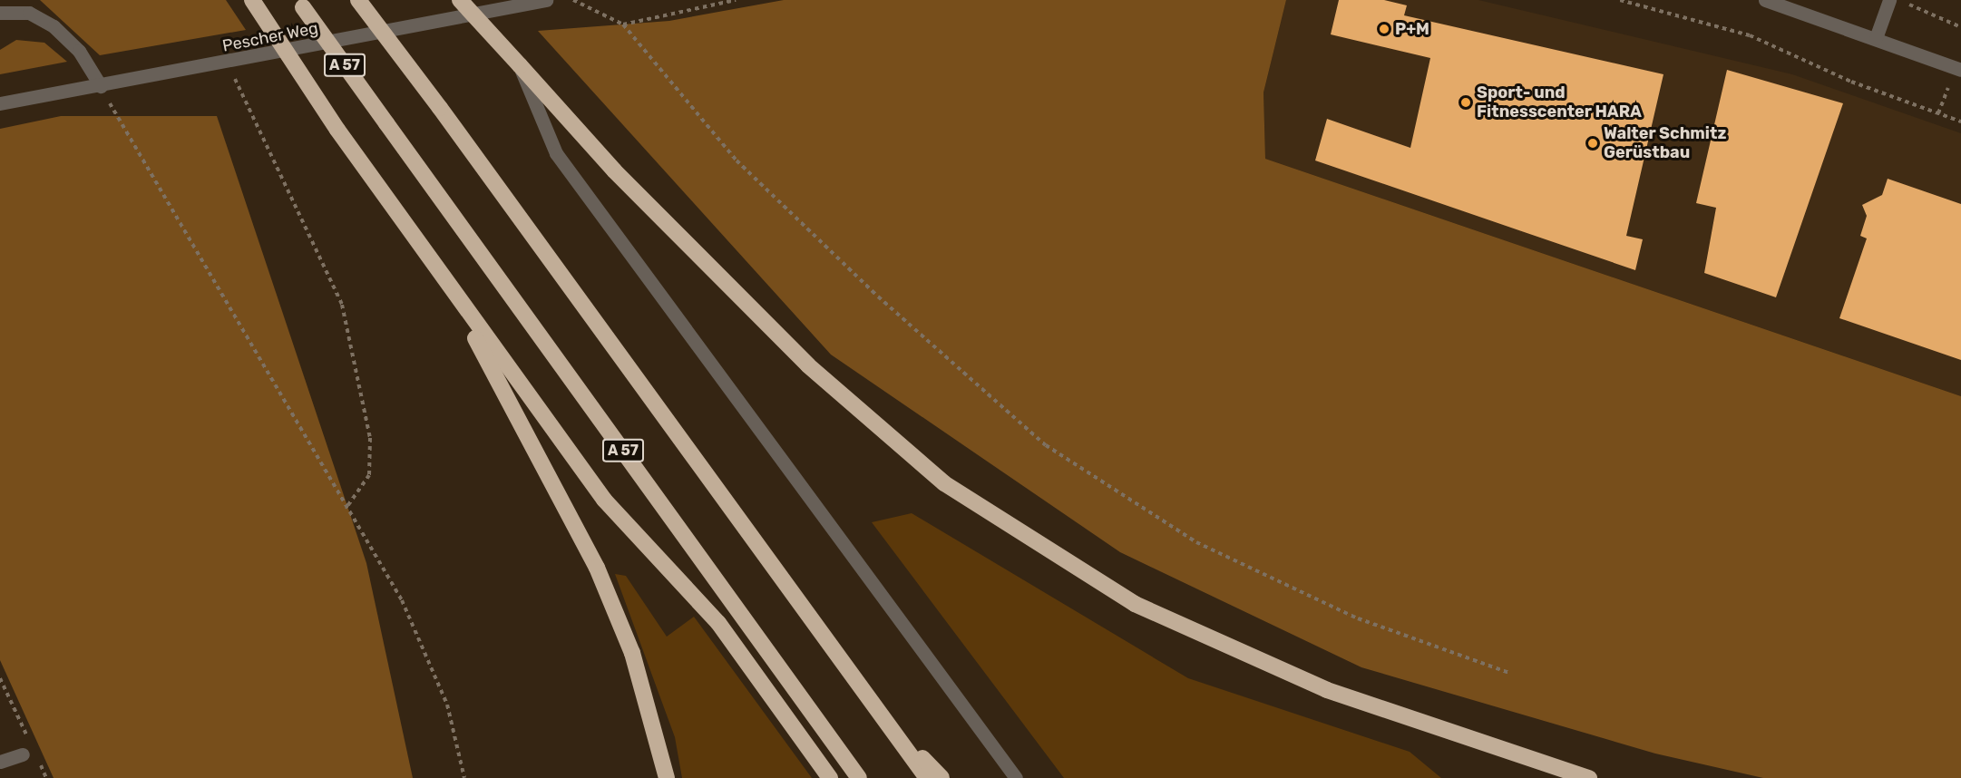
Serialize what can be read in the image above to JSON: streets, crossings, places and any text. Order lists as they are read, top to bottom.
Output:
{
  "streets": {
    "highway": ["A 57"],
    "street": ["Pescher Weg"]
  },
  "places": ["P+M", "Sport- und Fitnesscenter HARA", "Walter Schmitz Gerüstbau"]
}
